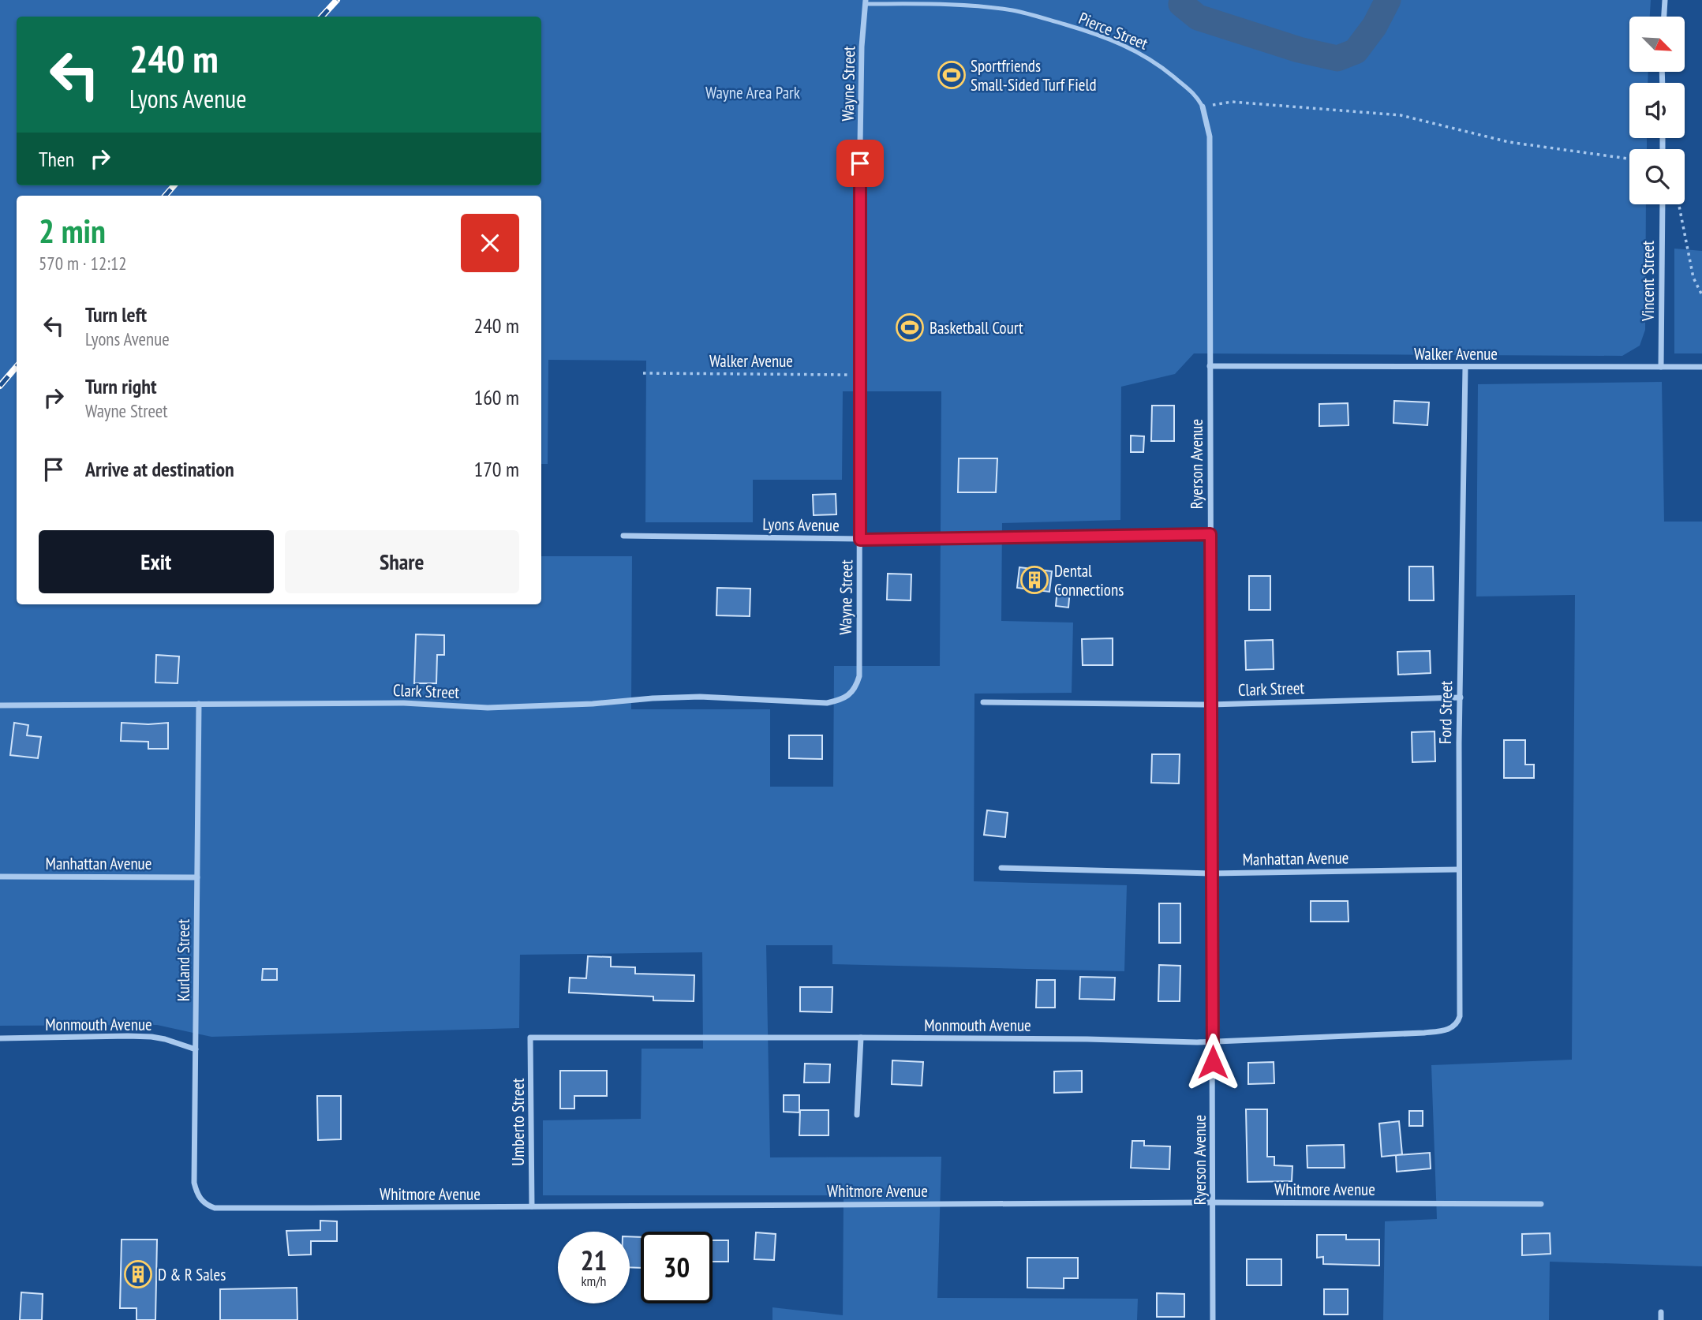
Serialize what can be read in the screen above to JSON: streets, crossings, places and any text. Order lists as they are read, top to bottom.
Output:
{
  "streets": {
    "street": [
      "Wayne Street",
      "Vincent Street",
      "Walker Avenue",
      "Ryerson Avenue",
      "Lyons Avenue",
      "Clark Street",
      "Ford Street",
      "Manhattan Avenue",
      "Kurland Street",
      "Monmouth Avenue",
      "Umberto Street",
      "Whitmore Avenue"
    ],
    "lane": ["Pierce Street"]
  },
  "crossings": [
    ["Pierce Street", "Wayne Street"],
    ["Pierce Street", "Ryerson Avenue"],
    ["Wayne Street", "Walker Avenue"],
    ["Wayne Street", "Lyons Avenue"],
    ["Wayne Street", "Clark Street"],
    ["Vincent Street", "Walker Avenue"],
    ["Walker Avenue", "Ryerson Avenue"],
    ["Walker Avenue", "Ford Street"],
    ["Ryerson Avenue", "Lyons Avenue"],
    ["Ryerson Avenue", "Clark Street"],
    ["Ryerson Avenue", "Manhattan Avenue"],
    ["Ryerson Avenue", "Monmouth Avenue"],
    ["Ryerson Avenue", "Whitmore Avenue"],
    ["Clark Street", "Ford Street"],
    ["Clark Street", "Kurland Street"],
    ["Ford Street", "Manhattan Avenue"],
    ["Ford Street", "Monmouth Avenue"],
    ["Manhattan Avenue", "Kurland Street"],
    ["Kurland Street", "Monmouth Avenue"],
    ["Kurland Street", "Whitmore Avenue"],
    ["Monmouth Avenue", "Umberto Street"],
    ["Umberto Street", "Whitmore Avenue"]
  ],
  "parks": ["Wayne Area Park"],
  "places": {
    "sports": ["Sportfriends Small-Sided Turf Field", "Basketball Court"],
    "building": ["Dental Connections", "D & R Sales"]
  },
  "north": "bottom right",
  "page": {
    "turn": ["240 m", "Lyons Avenue"],
    "then": "Then",
    "heading": ["2 min", "570 m · 12:12"],
    "list": [
      {
        "name": "Turn left",
        "note": "Lyons Avenue",
        "value": "240 m"
      },
      {
        "name": "Turn right",
        "note": "Wayne Street",
        "value": "160 m"
      },
      {
        "name": "Arrive at destination",
        "value": "170 m"
      }
    ],
    "buttons": ["Exit", "Share"],
    "speed": "21 km/h",
    "limit": "30"
  }
}
